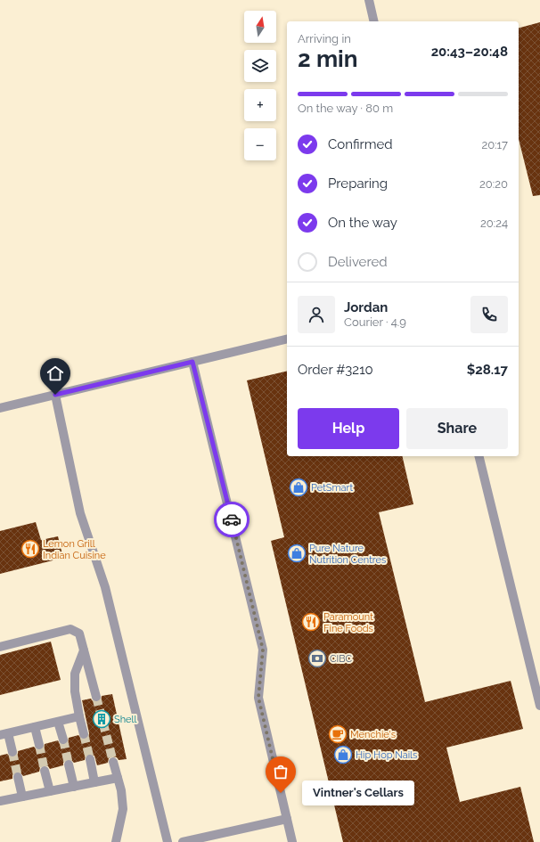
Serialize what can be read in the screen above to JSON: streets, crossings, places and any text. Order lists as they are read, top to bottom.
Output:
{
  "places": {
    "shop": ["PetSmart", "Pure Nature Nutrition Centres", "Hip Hop Nails"],
    "restaurant": ["Lemon Grill Indian Cuisine", "Paramount Fine Foods"],
    "bank": ["CIBC"],
    "building": ["Shell"],
    "cafe": ["Menchie's"],
    "other": ["Vintner's Cellars"]
  },
  "north": "top",
  "page": {
    "map_buttons": ["+", "−"],
    "heading": ["2 min", "Arriving in", "20:43–20:48"],
    "panel": [
      "Jordan",
      "Courier · 4.9",
      "Order #3210",
      "$28.17"
    ],
    "bar": "On the way · 80 m",
    "list": [
      ["Confirmed", "20:17"],
      ["Preparing", "20:20"],
      ["On the way", "20:24"],
      "Delivered"
    ],
    "buttons": ["Help", "Share"],
    "bubble": "Vintner's Cellars"
  }
}
